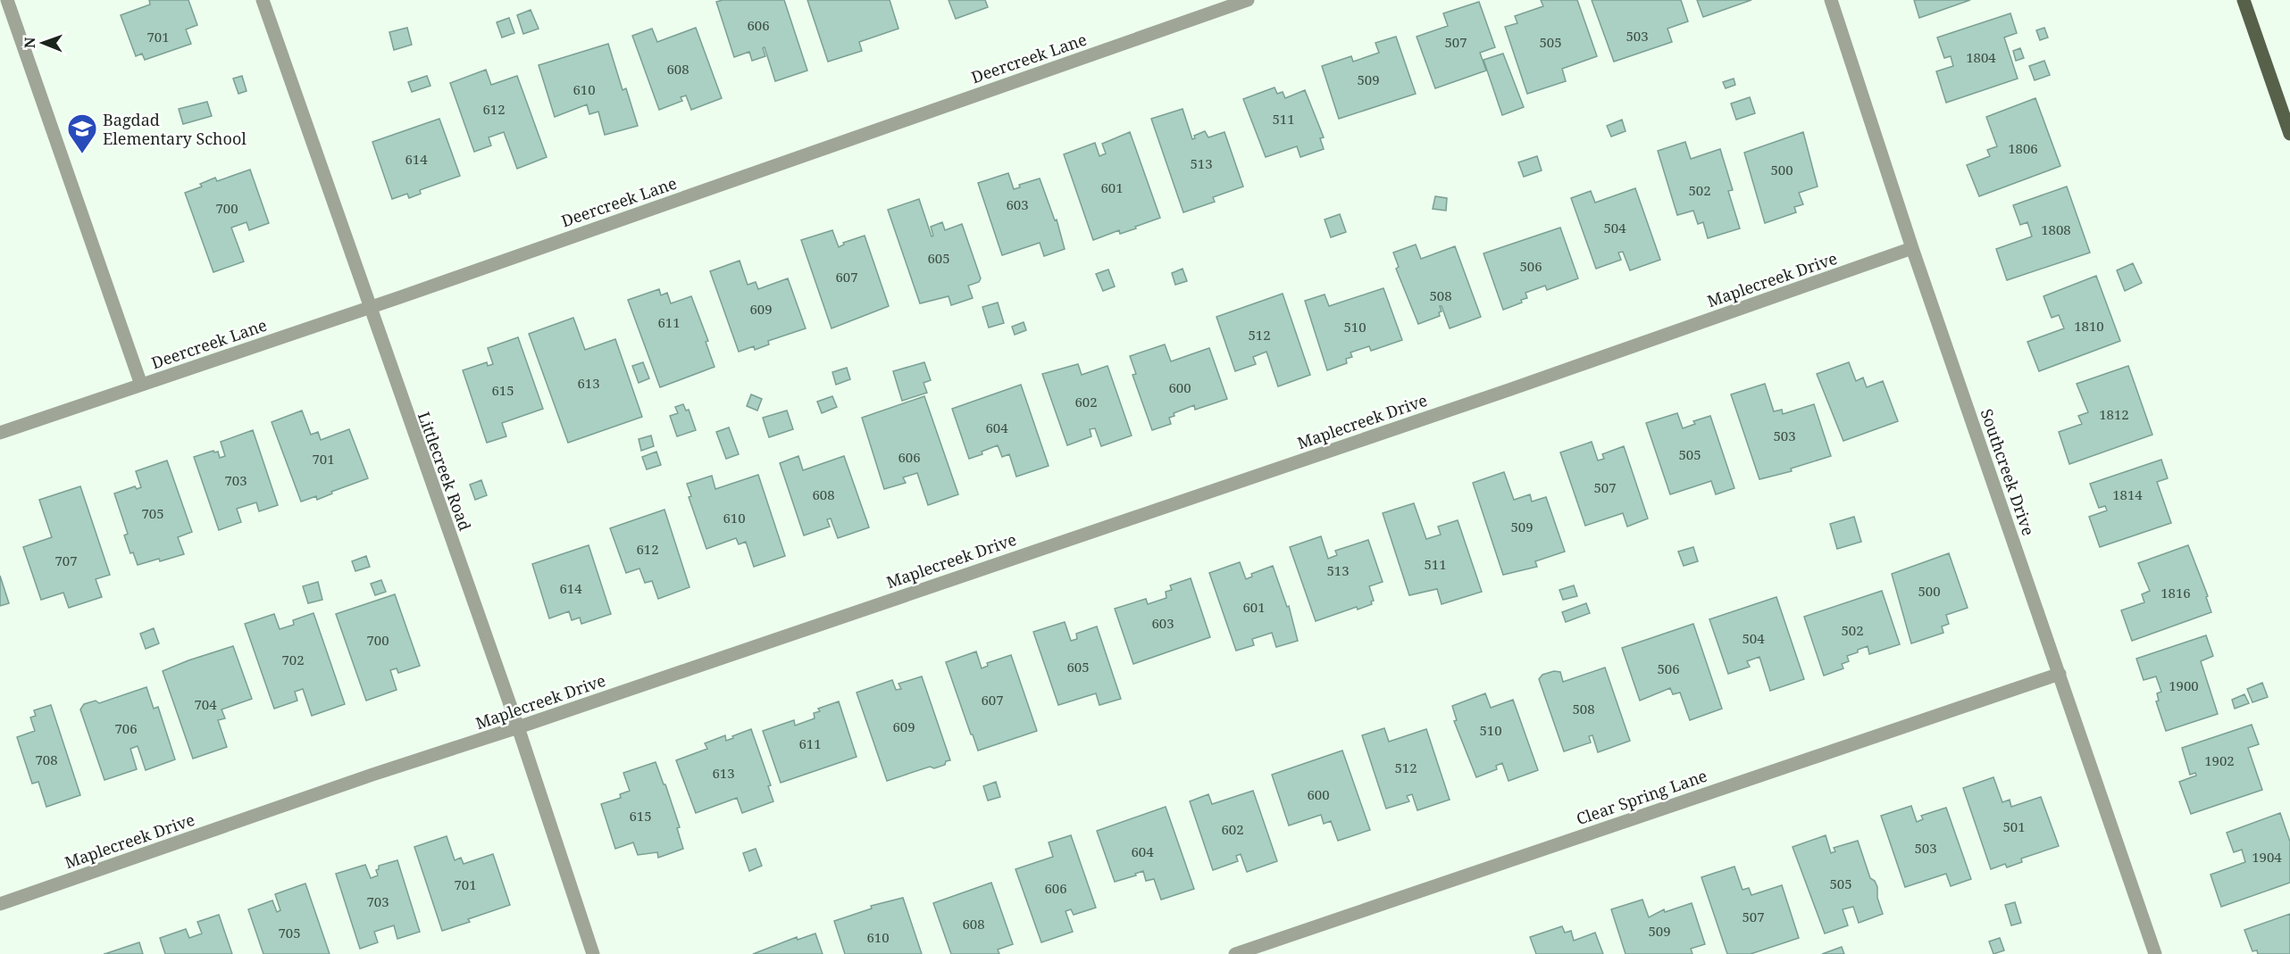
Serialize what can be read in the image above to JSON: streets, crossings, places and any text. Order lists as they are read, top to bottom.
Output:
{
  "streets": {
    "street": [
      "Deercreek Lane",
      "Maplecreek Drive",
      "Littlecreek Road",
      "Southcreek Drive",
      "Clear Spring Lane"
    ]
  },
  "crossings": [
    ["Deercreek Lane", "Littlecreek Road"],
    ["Maplecreek Drive", "Littlecreek Road"],
    ["Maplecreek Drive", "Southcreek Drive"],
    ["Southcreek Drive", "Clear Spring Lane"]
  ],
  "places": {
    "school or university": ["Bagdad Elementary School"]
  },
  "house_numbers": [
    "606",
    "503",
    "701",
    "507",
    "505",
    "1804",
    "608",
    "509",
    "610",
    "612",
    "511",
    "1806",
    "614",
    "513",
    "500",
    "601",
    "502",
    "603",
    "700",
    "504",
    "1808",
    "605",
    "506",
    "607",
    "508",
    "609",
    "611",
    "1810",
    "510",
    "512",
    "613",
    "600",
    "615",
    "602",
    "1812",
    "604",
    "503",
    "505",
    "606",
    "701",
    "703",
    "507",
    "608",
    "1814",
    "705",
    "610",
    "509",
    "612",
    "707",
    "511",
    "513",
    "614",
    "500",
    "1816",
    "601",
    "603",
    "502",
    "504",
    "700",
    "702",
    "605",
    "506",
    "1900",
    "607",
    "704",
    "508",
    "609",
    "706",
    "510",
    "611",
    "708",
    "1902",
    "512",
    "613",
    "600",
    "615",
    "501",
    "602",
    "503",
    "604",
    "1904",
    "505",
    "701",
    "606",
    "703",
    "507",
    "608",
    "509",
    "705",
    "610"
  ],
  "north": "left"
}
